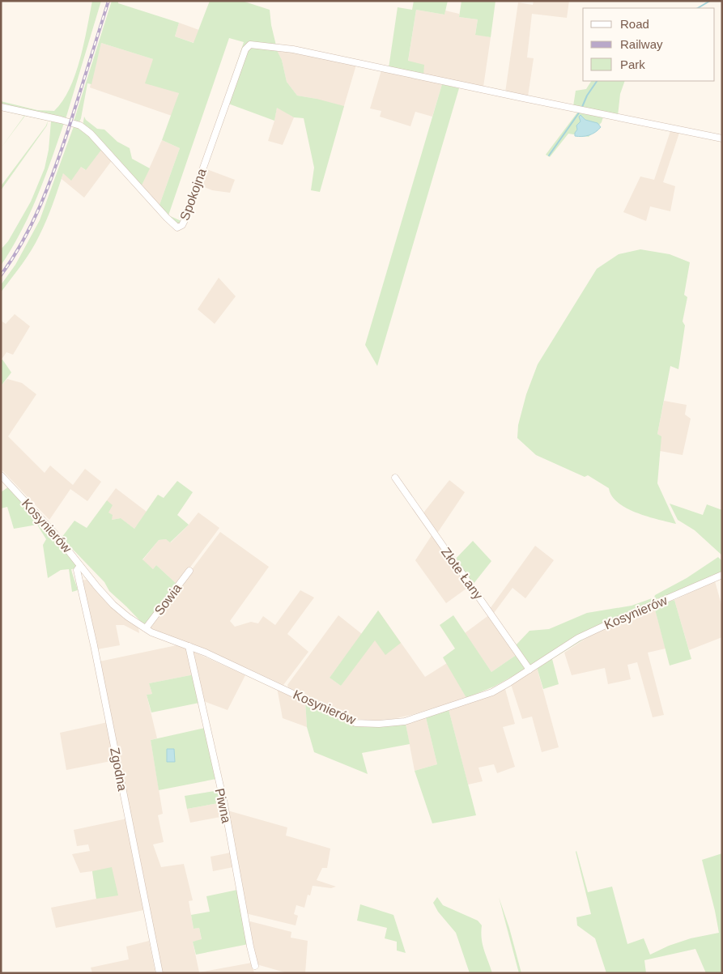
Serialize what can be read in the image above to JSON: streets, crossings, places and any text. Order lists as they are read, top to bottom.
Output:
{
  "streets": {
    "street": [
      "Spokojna",
      "Kosynierów",
      "Złote Łany",
      "Sowia",
      "Zgodna",
      "Piwna"
    ]
  },
  "crossings": [
    ["Kosynierów", "Złote Łany"],
    ["Kosynierów", "Sowia"],
    ["Kosynierów", "Zgodna"],
    ["Kosynierów", "Piwna"]
  ],
  "legend": ["Road", "Railway", "Park"]
}
